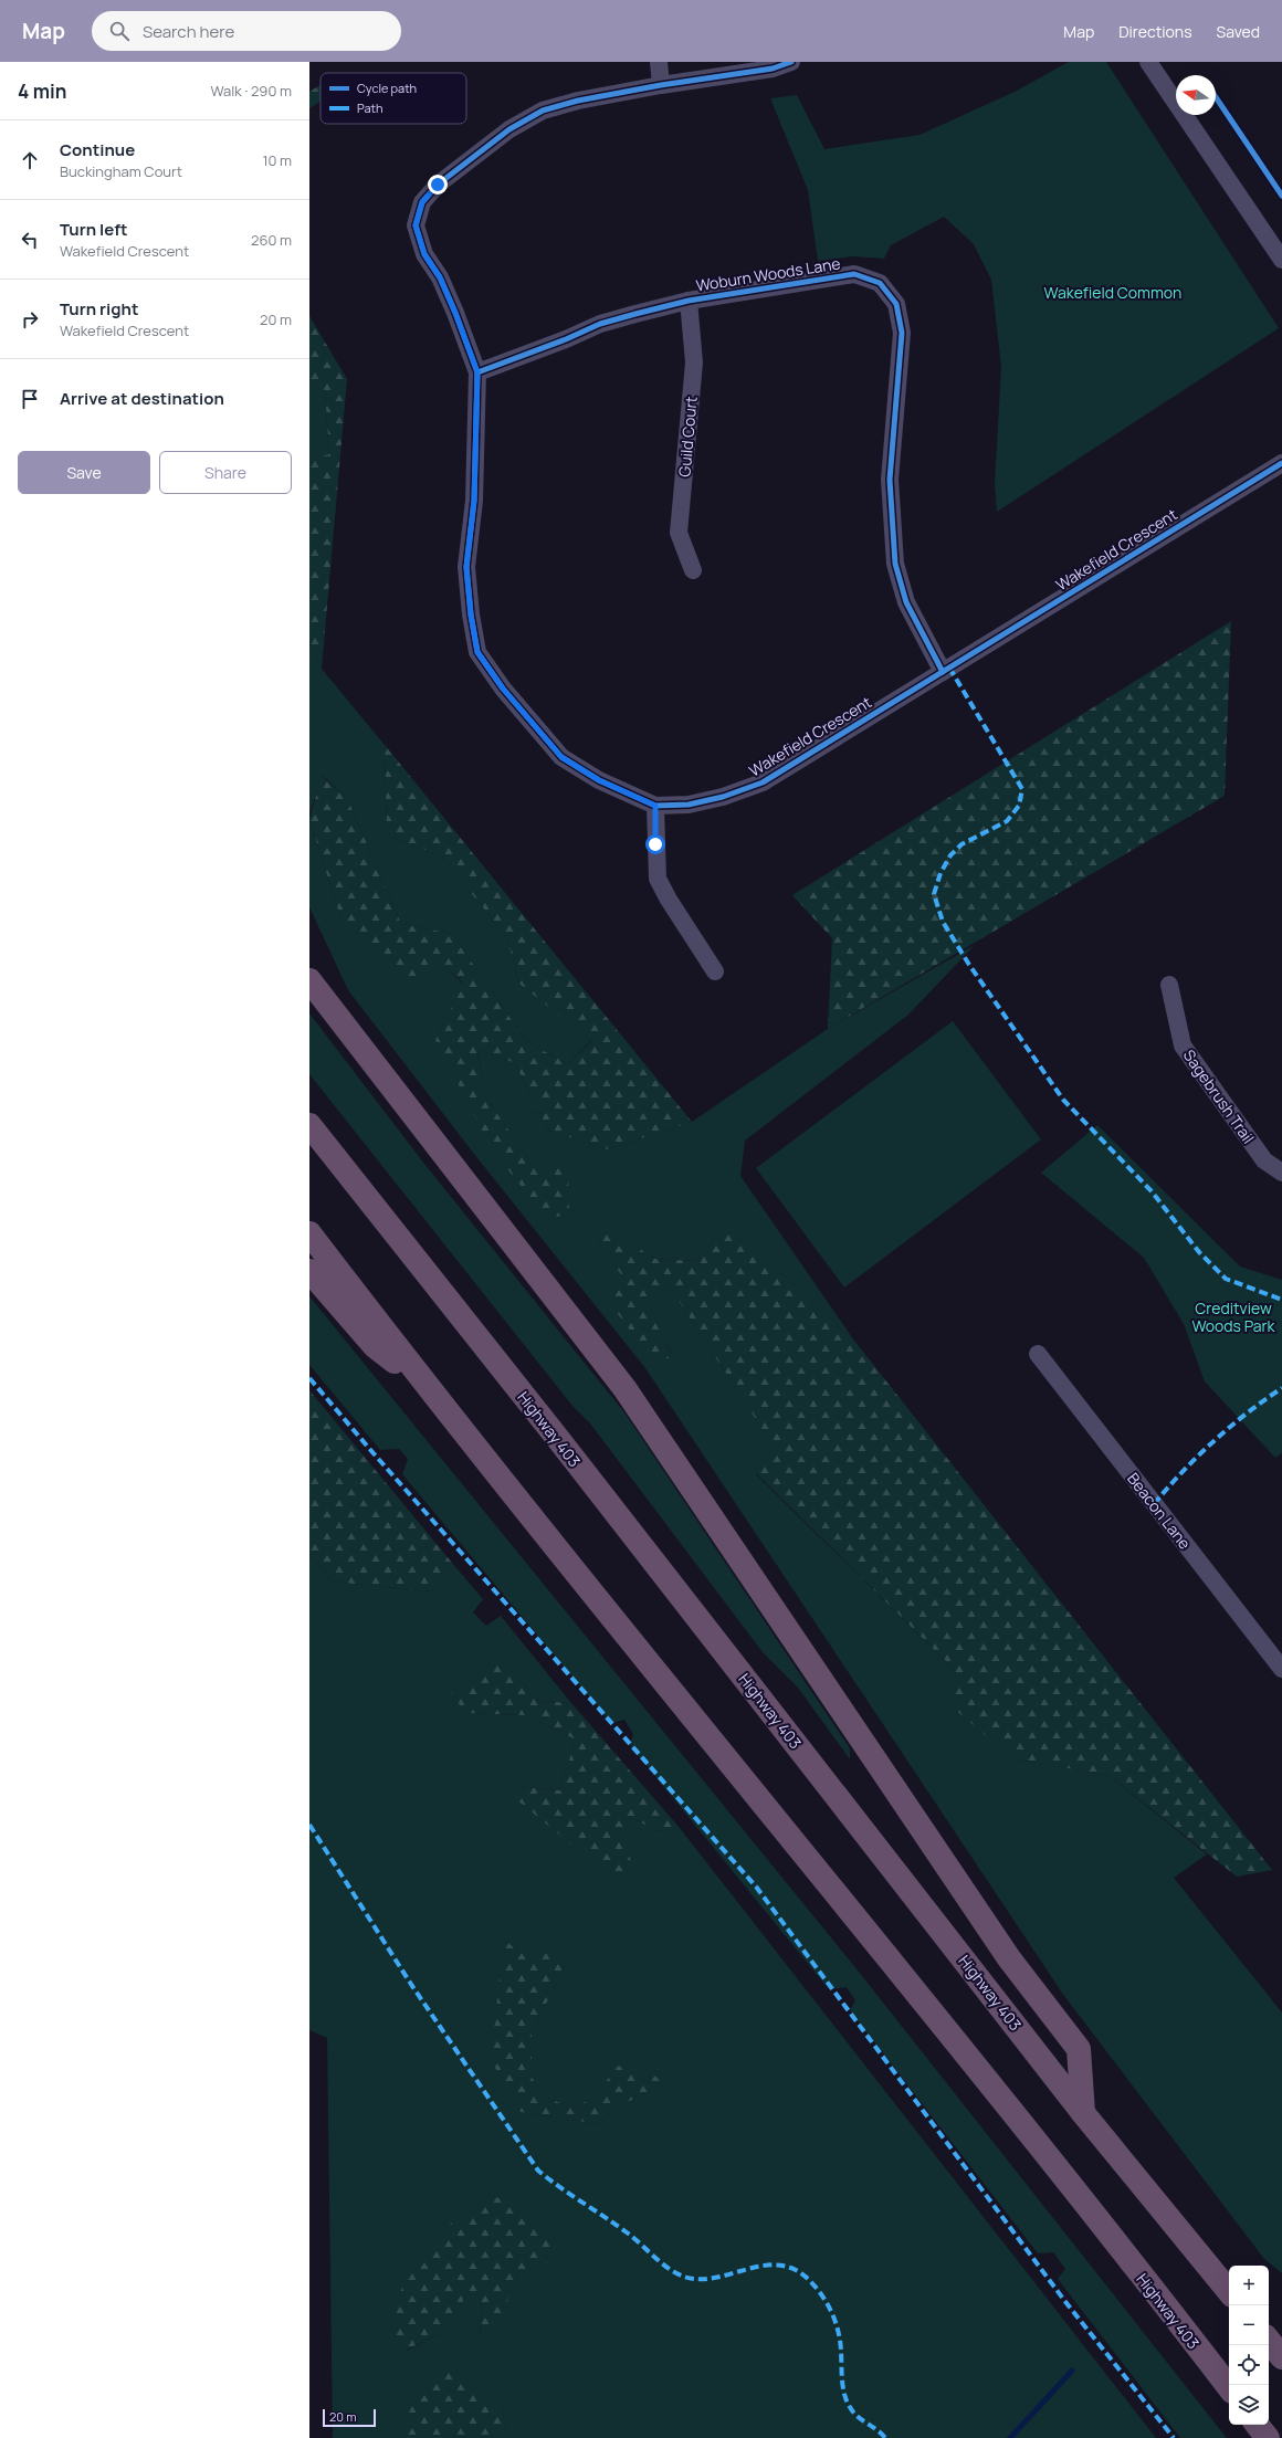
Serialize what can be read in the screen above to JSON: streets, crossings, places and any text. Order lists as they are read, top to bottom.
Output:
{
  "streets": {
    "highway": ["Highway 403"],
    "street": [
      "Woburn Woods Lane",
      "Guild Court",
      "Wakefield Crescent",
      "Sagebrush Trail",
      "Beacon Lane"
    ]
  },
  "crossings": [
    ["Woburn Woods Lane", "Guild Court"],
    ["Woburn Woods Lane", "Wakefield Crescent"]
  ],
  "parks": ["Wakefield Common", "Creditview Woods Park"],
  "legend": ["Cycle path", "Path"],
  "scale_bar": "20 m",
  "north": "left",
  "page": {
    "header": "Map",
    "search": "Search here",
    "nav": ["Map", "Directions", "Saved"],
    "heading": ["4 min", "Walk · 290 m"],
    "list": [
      ["Continue", "Buckingham Court", "10 m"],
      ["Turn left", "Wakefield Crescent", "260 m"],
      ["Turn right", "Wakefield Crescent", "20 m"],
      "Arrive at destination"
    ],
    "buttons": ["Save", "Share"],
    "map_buttons": ["+", "−"],
    "scale": "20 m"
  }
}
